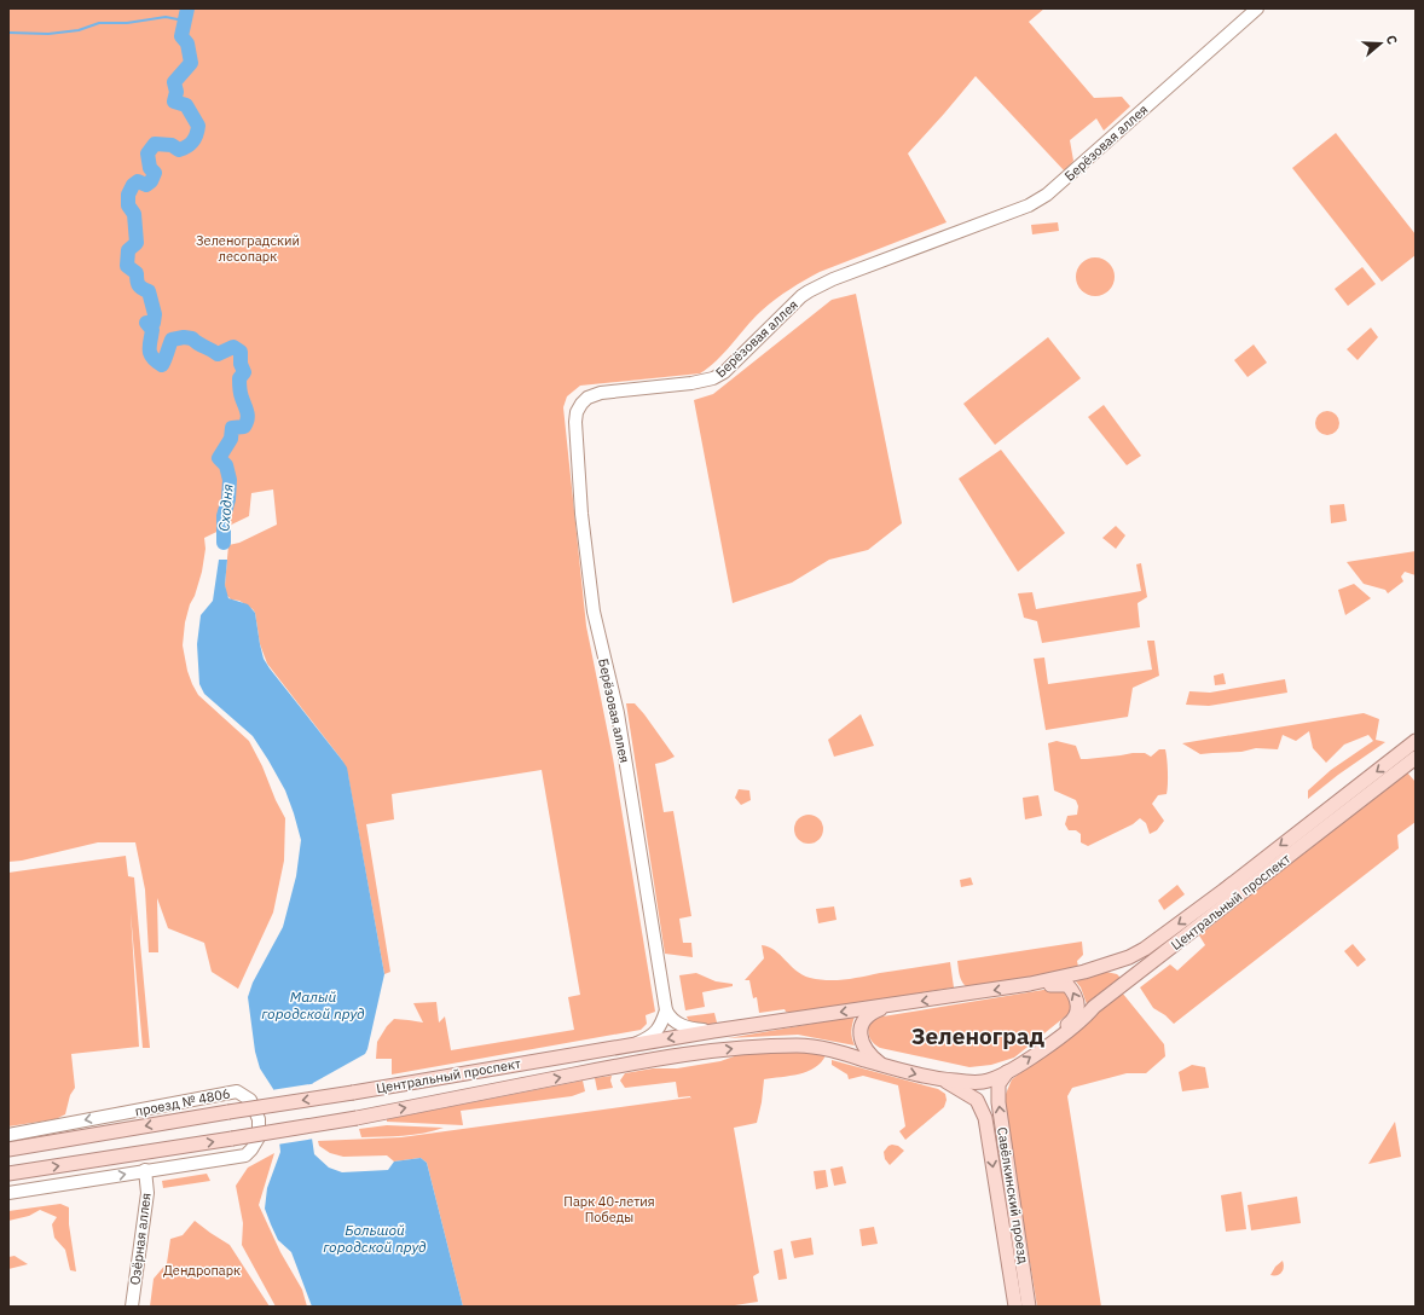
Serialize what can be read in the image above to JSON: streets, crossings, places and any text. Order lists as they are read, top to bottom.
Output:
{
  "streets": {
    "main road": ["Центральный проспект", "Савёлкинский проезд"],
    "street": ["Берёзовая аллея", "проезд № 4806", "Озёрная аллея"]
  },
  "crossings": [
    ["Центральный проспект", "Савёлкинский проезд"],
    ["проезд № 4806", "Озёрная аллея"]
  ],
  "districts": ["Зеленоград"],
  "water": ["Сходня", "Малый городской пруд", "Большой городской пруд"],
  "parks": ["Зеленоградский лесопарк", "Парк 40-летия Победы", "Дендропарк"],
  "north": "right"
}
